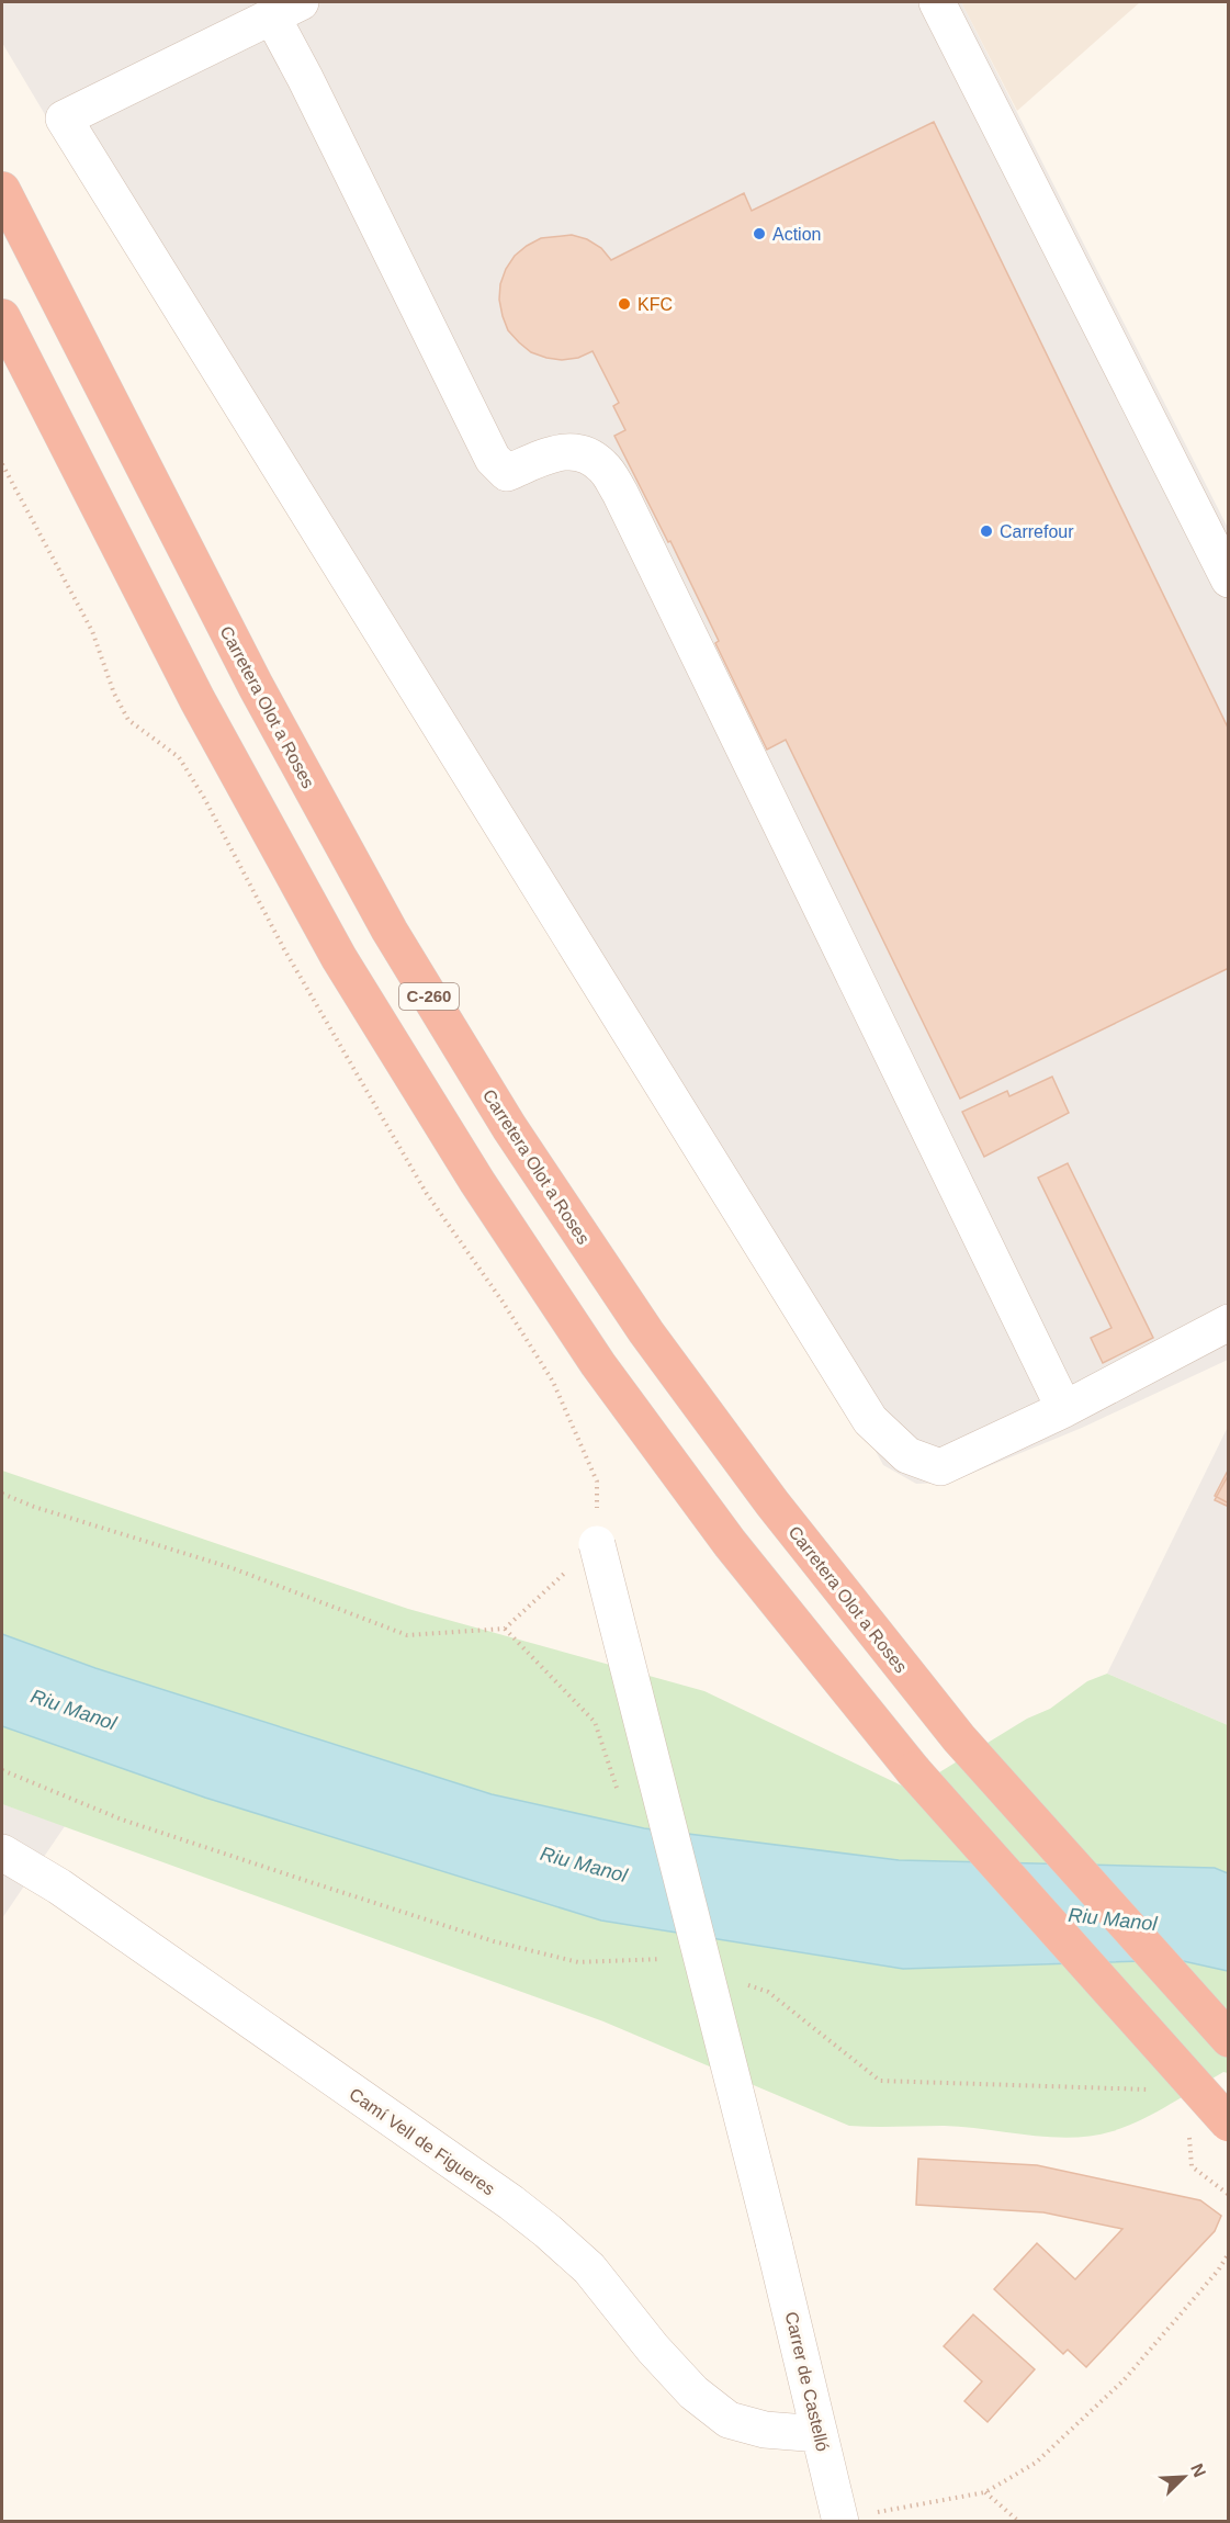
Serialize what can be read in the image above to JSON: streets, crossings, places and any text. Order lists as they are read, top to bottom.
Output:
{
  "streets": {
    "highway": ["Carretera Olot a Roses", "C-260"],
    "street": ["Camí Vell de Figueres", "Carrer de Castelló"]
  },
  "crossings": [
    ["Camí Vell de Figueres", "Carrer de Castelló"]
  ],
  "water": ["Riu Manol"],
  "places": ["Action", "KFC", "Carrefour"],
  "north": "top right"
}
